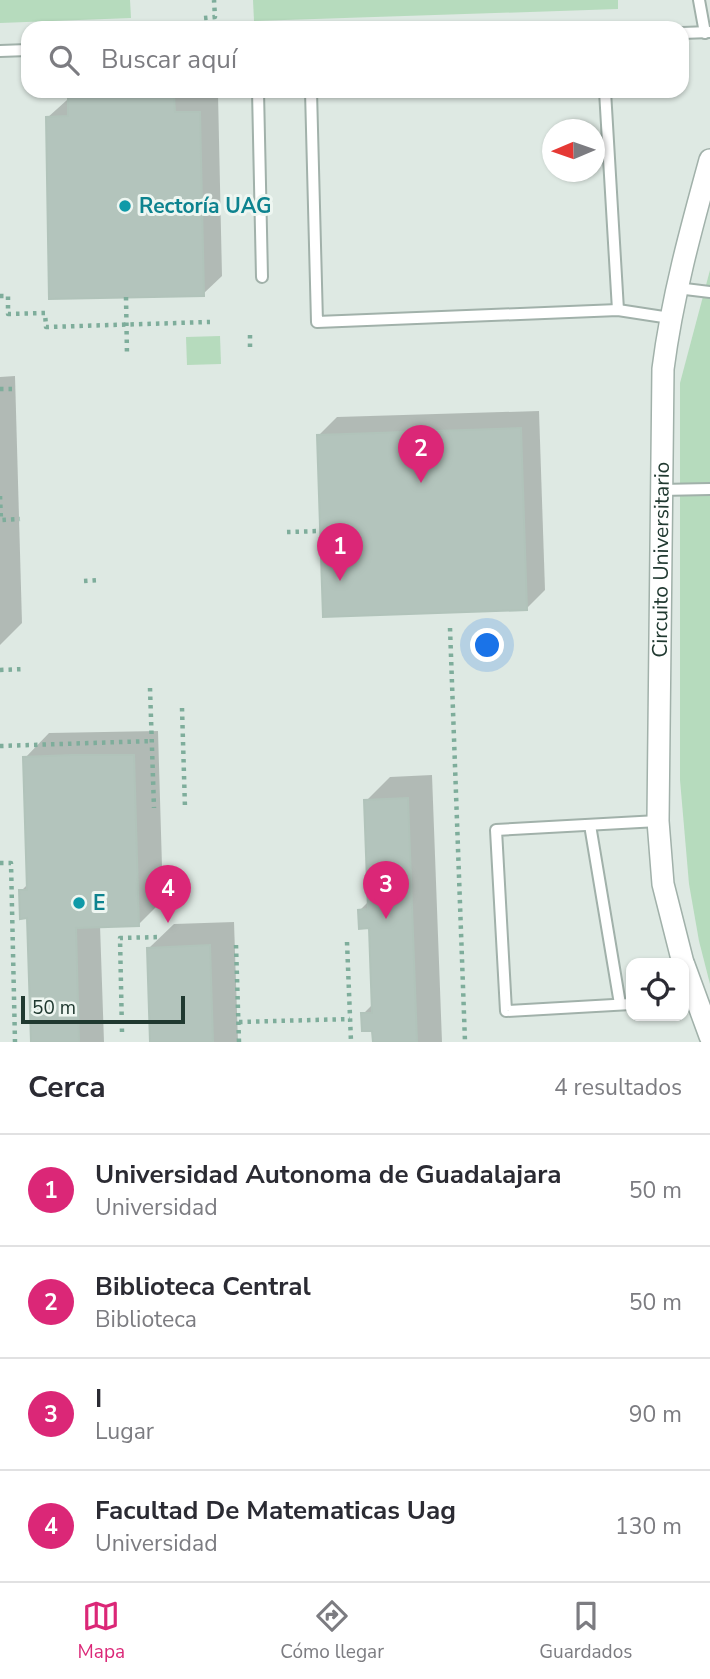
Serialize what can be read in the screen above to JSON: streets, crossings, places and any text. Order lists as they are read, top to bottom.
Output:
{
  "streets": {
    "street": ["Circuito Universitario"]
  },
  "places": ["Rectoría UAG", "E"],
  "scale_bar": "50 m",
  "north": "left",
  "page": {
    "search": "Buscar aquí",
    "pins": [
      "2",
      "1",
      "3",
      "4"
    ],
    "scale": "50 m",
    "heading": ["Cerca", "4 resultados"],
    "list": [
      {
        "mark": "1",
        "name": "Universidad Autonoma de Guadalajara",
        "note": "Universidad",
        "value": "50 m"
      },
      {
        "mark": "2",
        "name": "Biblioteca Central",
        "note": "Biblioteca",
        "value": "50 m"
      },
      {
        "mark": "3",
        "name": "I",
        "note": "Lugar",
        "value": "90 m"
      },
      {
        "mark": "4",
        "name": "Facultad De Matematicas Uag",
        "note": "Universidad",
        "value": "130 m"
      }
    ],
    "nav": ["Mapa", "Cómo llegar", "Guardados"]
  }
}
